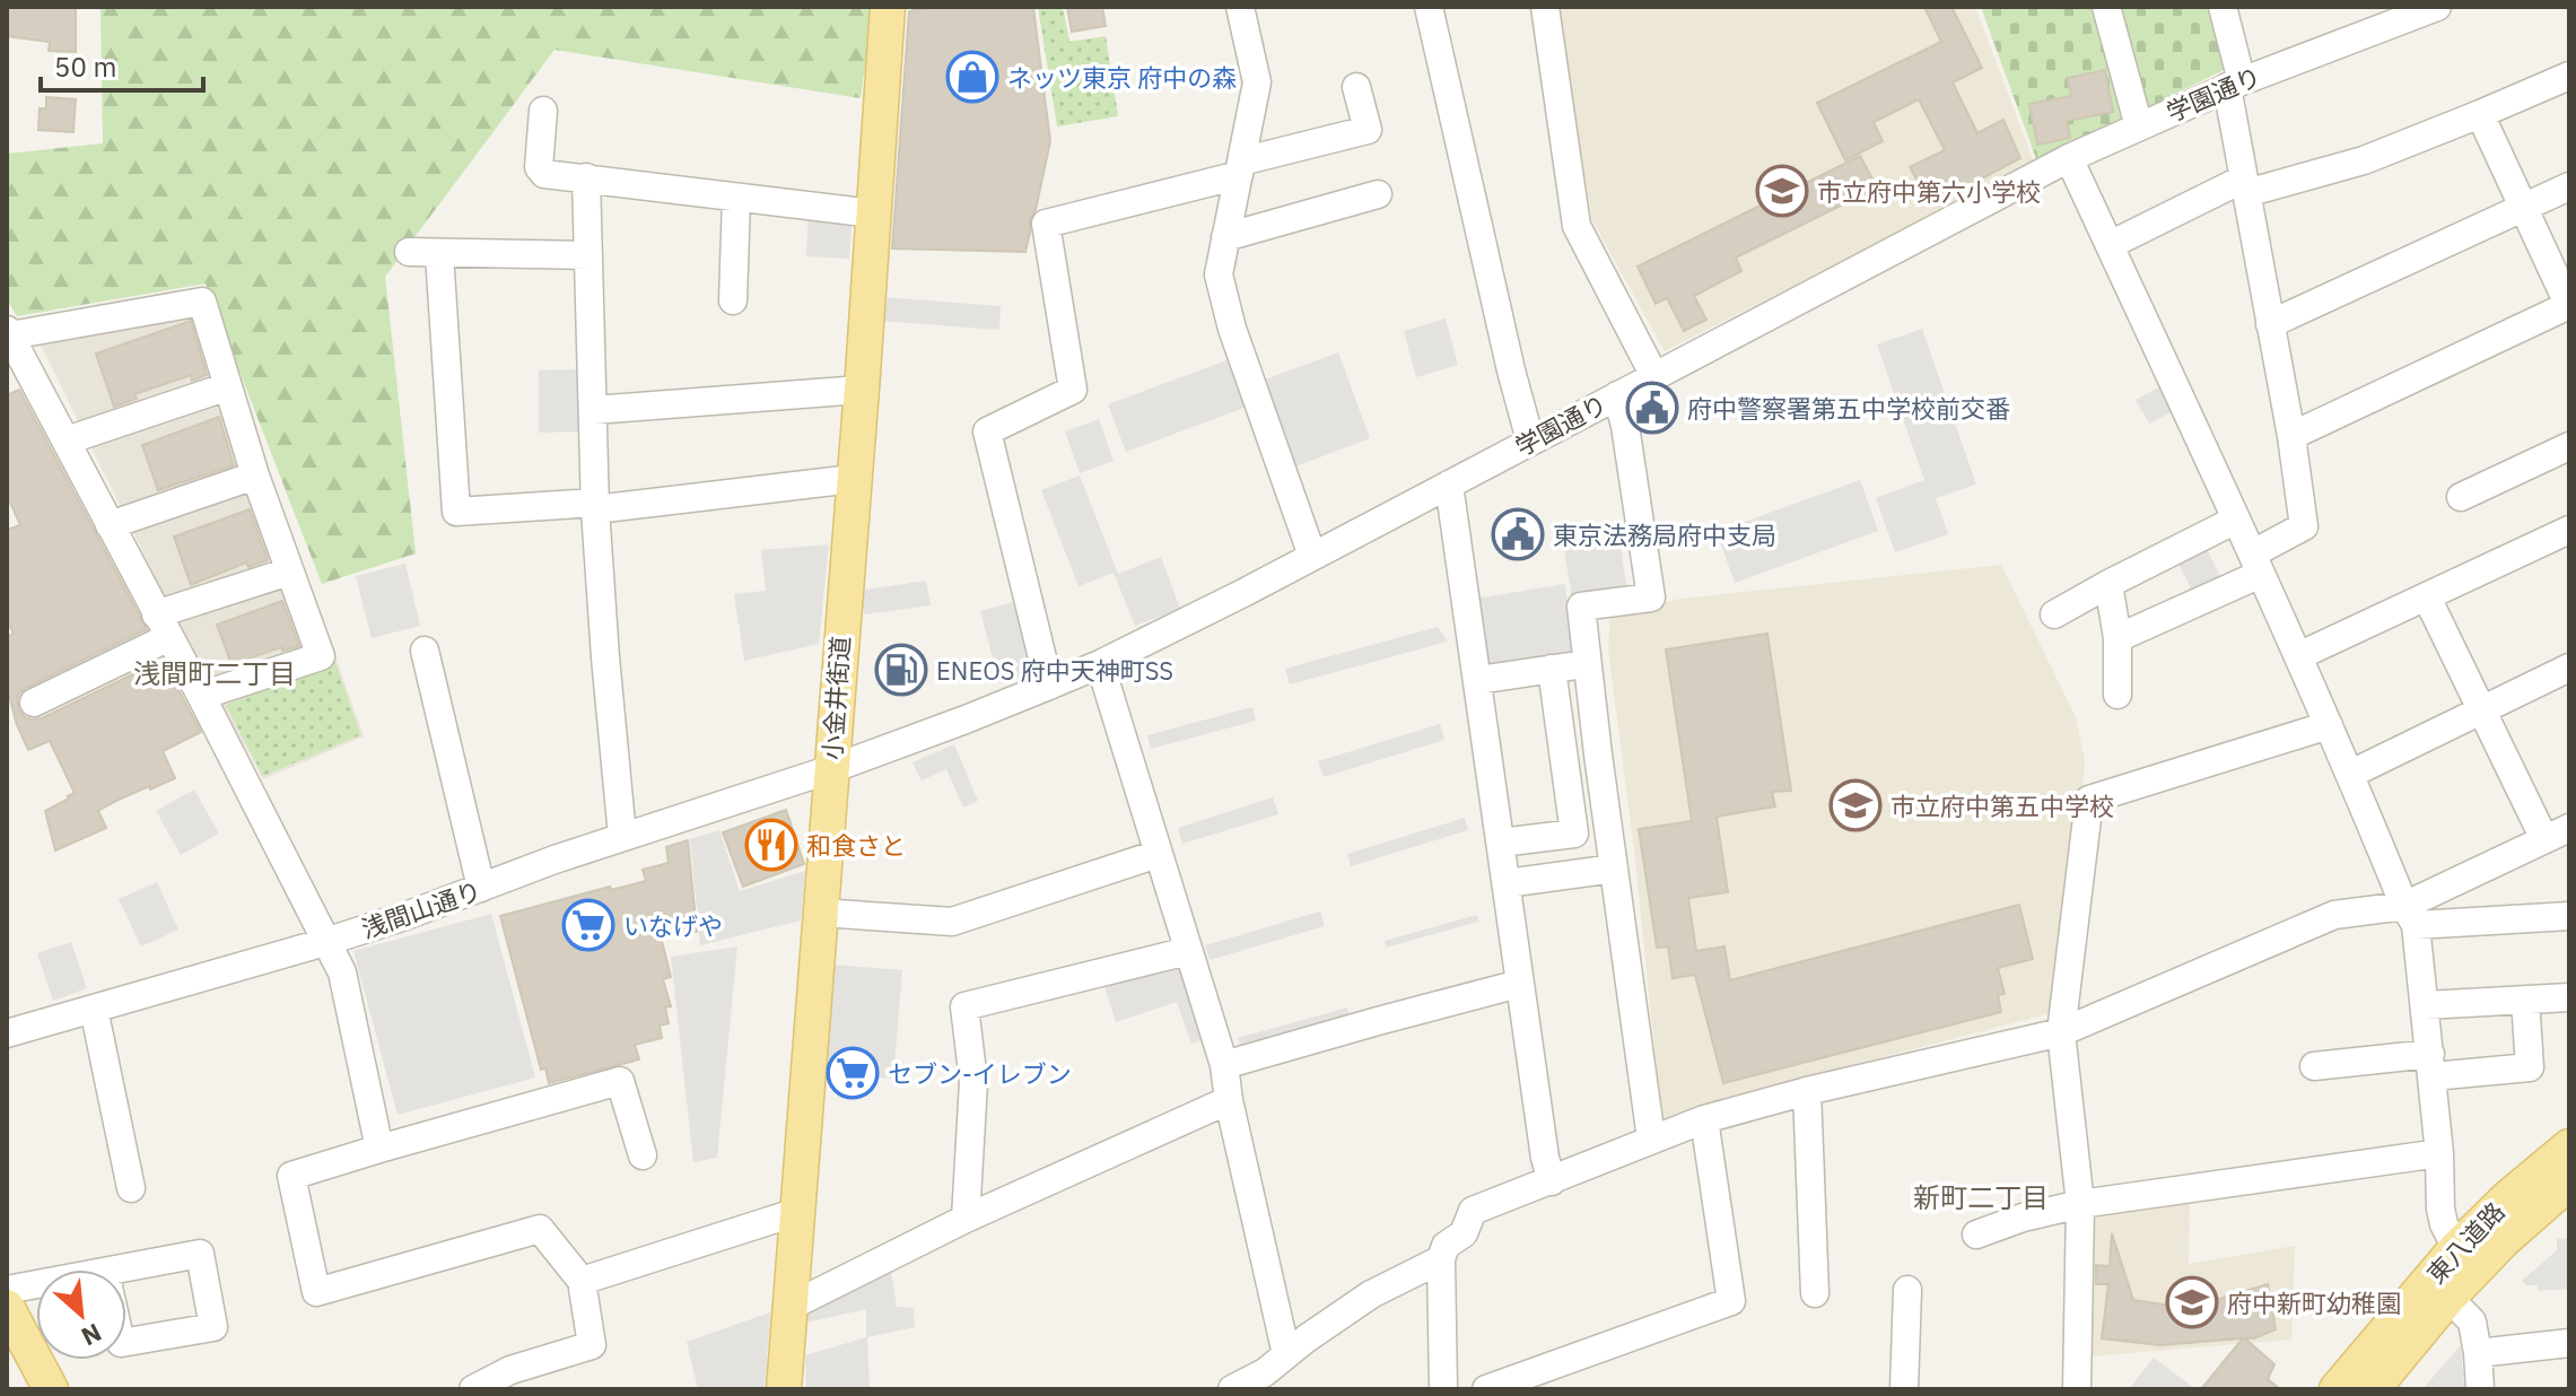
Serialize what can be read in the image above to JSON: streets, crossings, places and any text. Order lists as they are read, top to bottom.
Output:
{
  "streets": {
    "main road": ["小金井街道", "東八道路"],
    "street": ["学園通り", "浅間山通り"]
  },
  "crossings": [
    ["学園通り", "小金井街道"],
    ["学園通り", "浅間山通り"],
    ["小金井街道", "浅間山通り"]
  ],
  "districts": ["浅間町二丁目", "新町二丁目"],
  "places": {
    "shop": ["ネッツ東京 府中の森"],
    "school or university": ["市立府中第六小学校", "市立府中第五中学校", "府中新町幼稚園"],
    "public building": ["府中警察署第五中学校前交番", "東京法務局府中支局"],
    "fuel station": ["ENEOS 府中天神町SS"],
    "restaurant": ["和食さと"],
    "supermarket": ["いなげや", "セブン-イレブン"]
  },
  "scale_bar": "50 m",
  "north": "bottom right"
}
